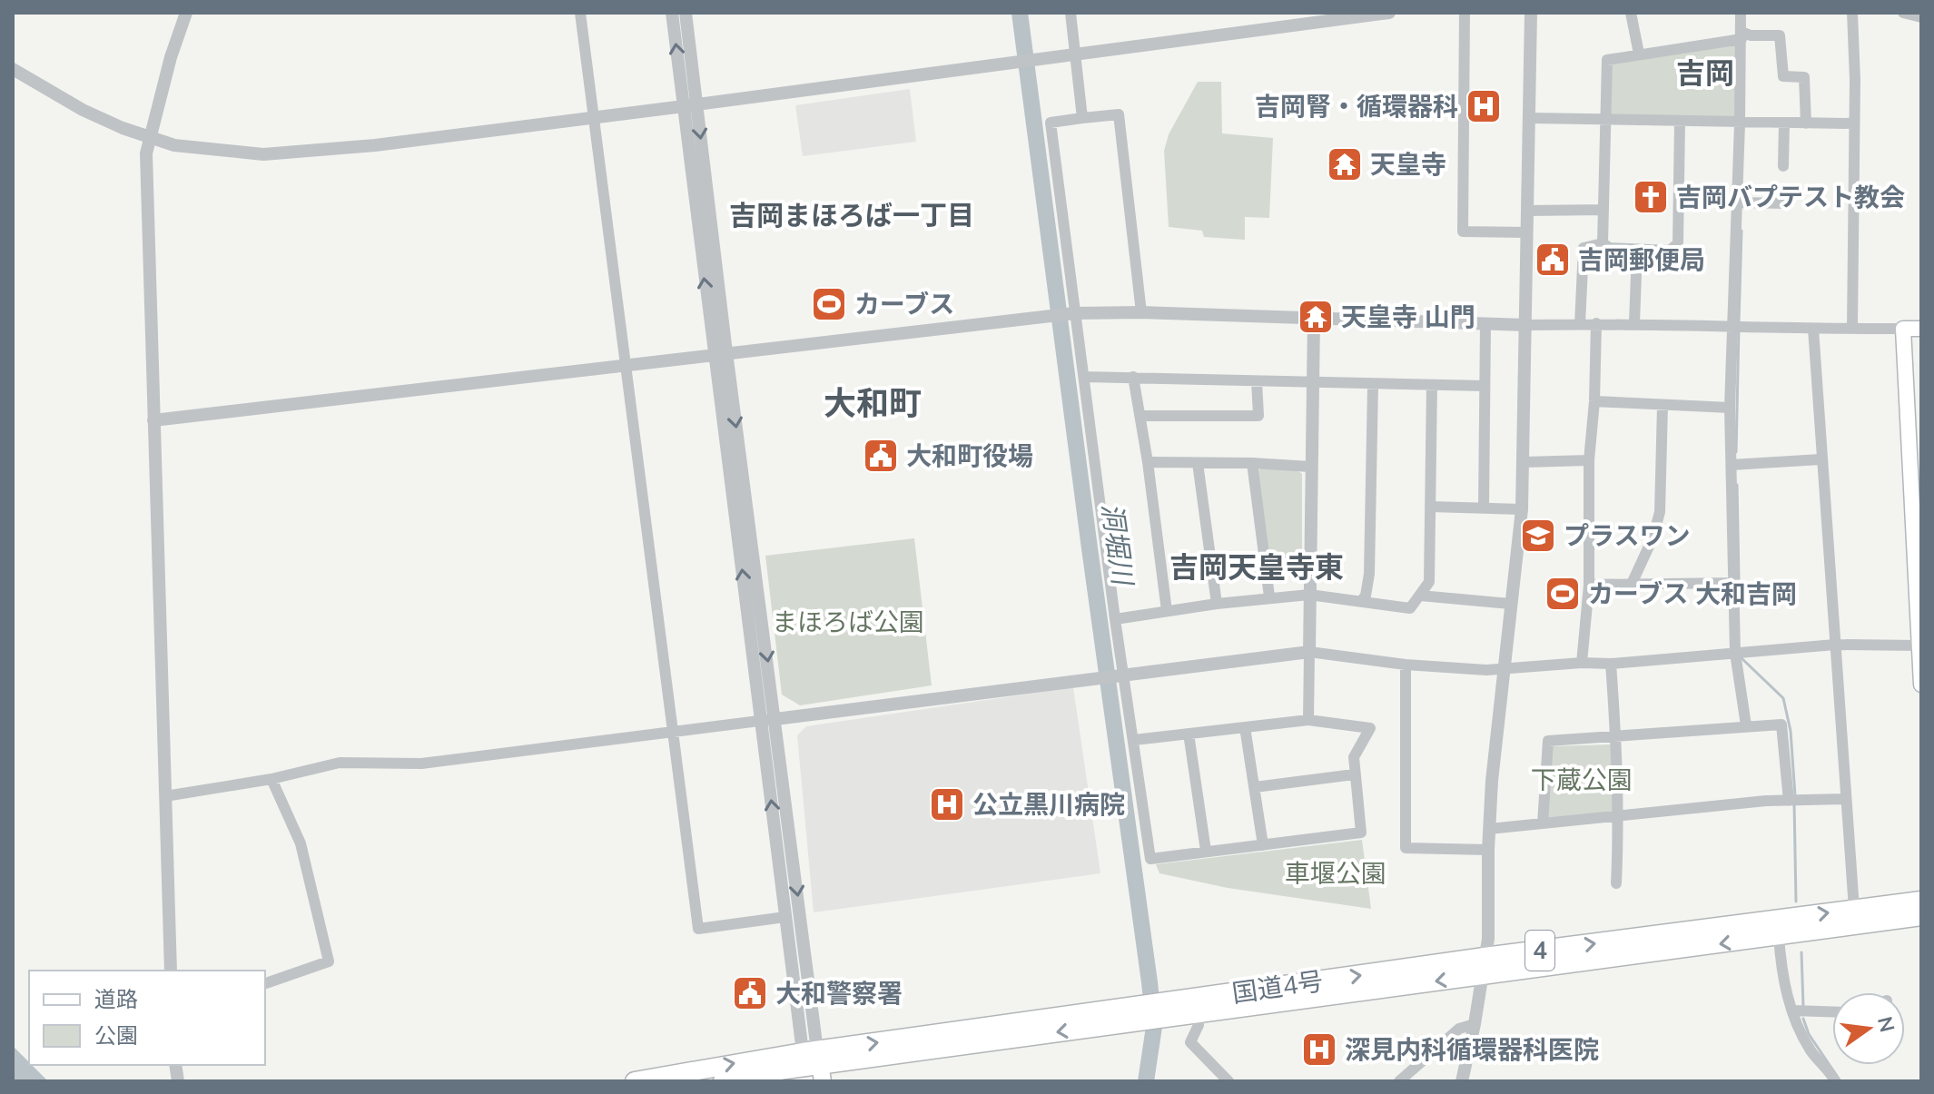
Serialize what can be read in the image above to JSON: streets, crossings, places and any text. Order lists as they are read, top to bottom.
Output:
{
  "streets": {
    "highway": ["4", "国道4号"]
  },
  "districts": [
    "吉岡",
    "吉岡まほろば一丁目",
    "大和町",
    "吉岡天皇寺東"
  ],
  "water": ["洞堀川"],
  "parks": ["まほろば公園", "下蔵公園", "車堰公園"],
  "places": {
    "hospital": ["吉岡腎・循環器科", "公立黒川病院", "深見内科循環器科医院"],
    "temple": ["天皇寺", "天皇寺 山門"],
    "church": ["吉岡バプテスト教会"],
    "public building": ["吉岡郵便局", "大和町役場", "大和警察署"],
    "sports": ["カーブス", "カーブス 大和吉岡"],
    "school or university": ["プラスワン"]
  },
  "legend": ["道路", "公園"],
  "north": "right"
}
